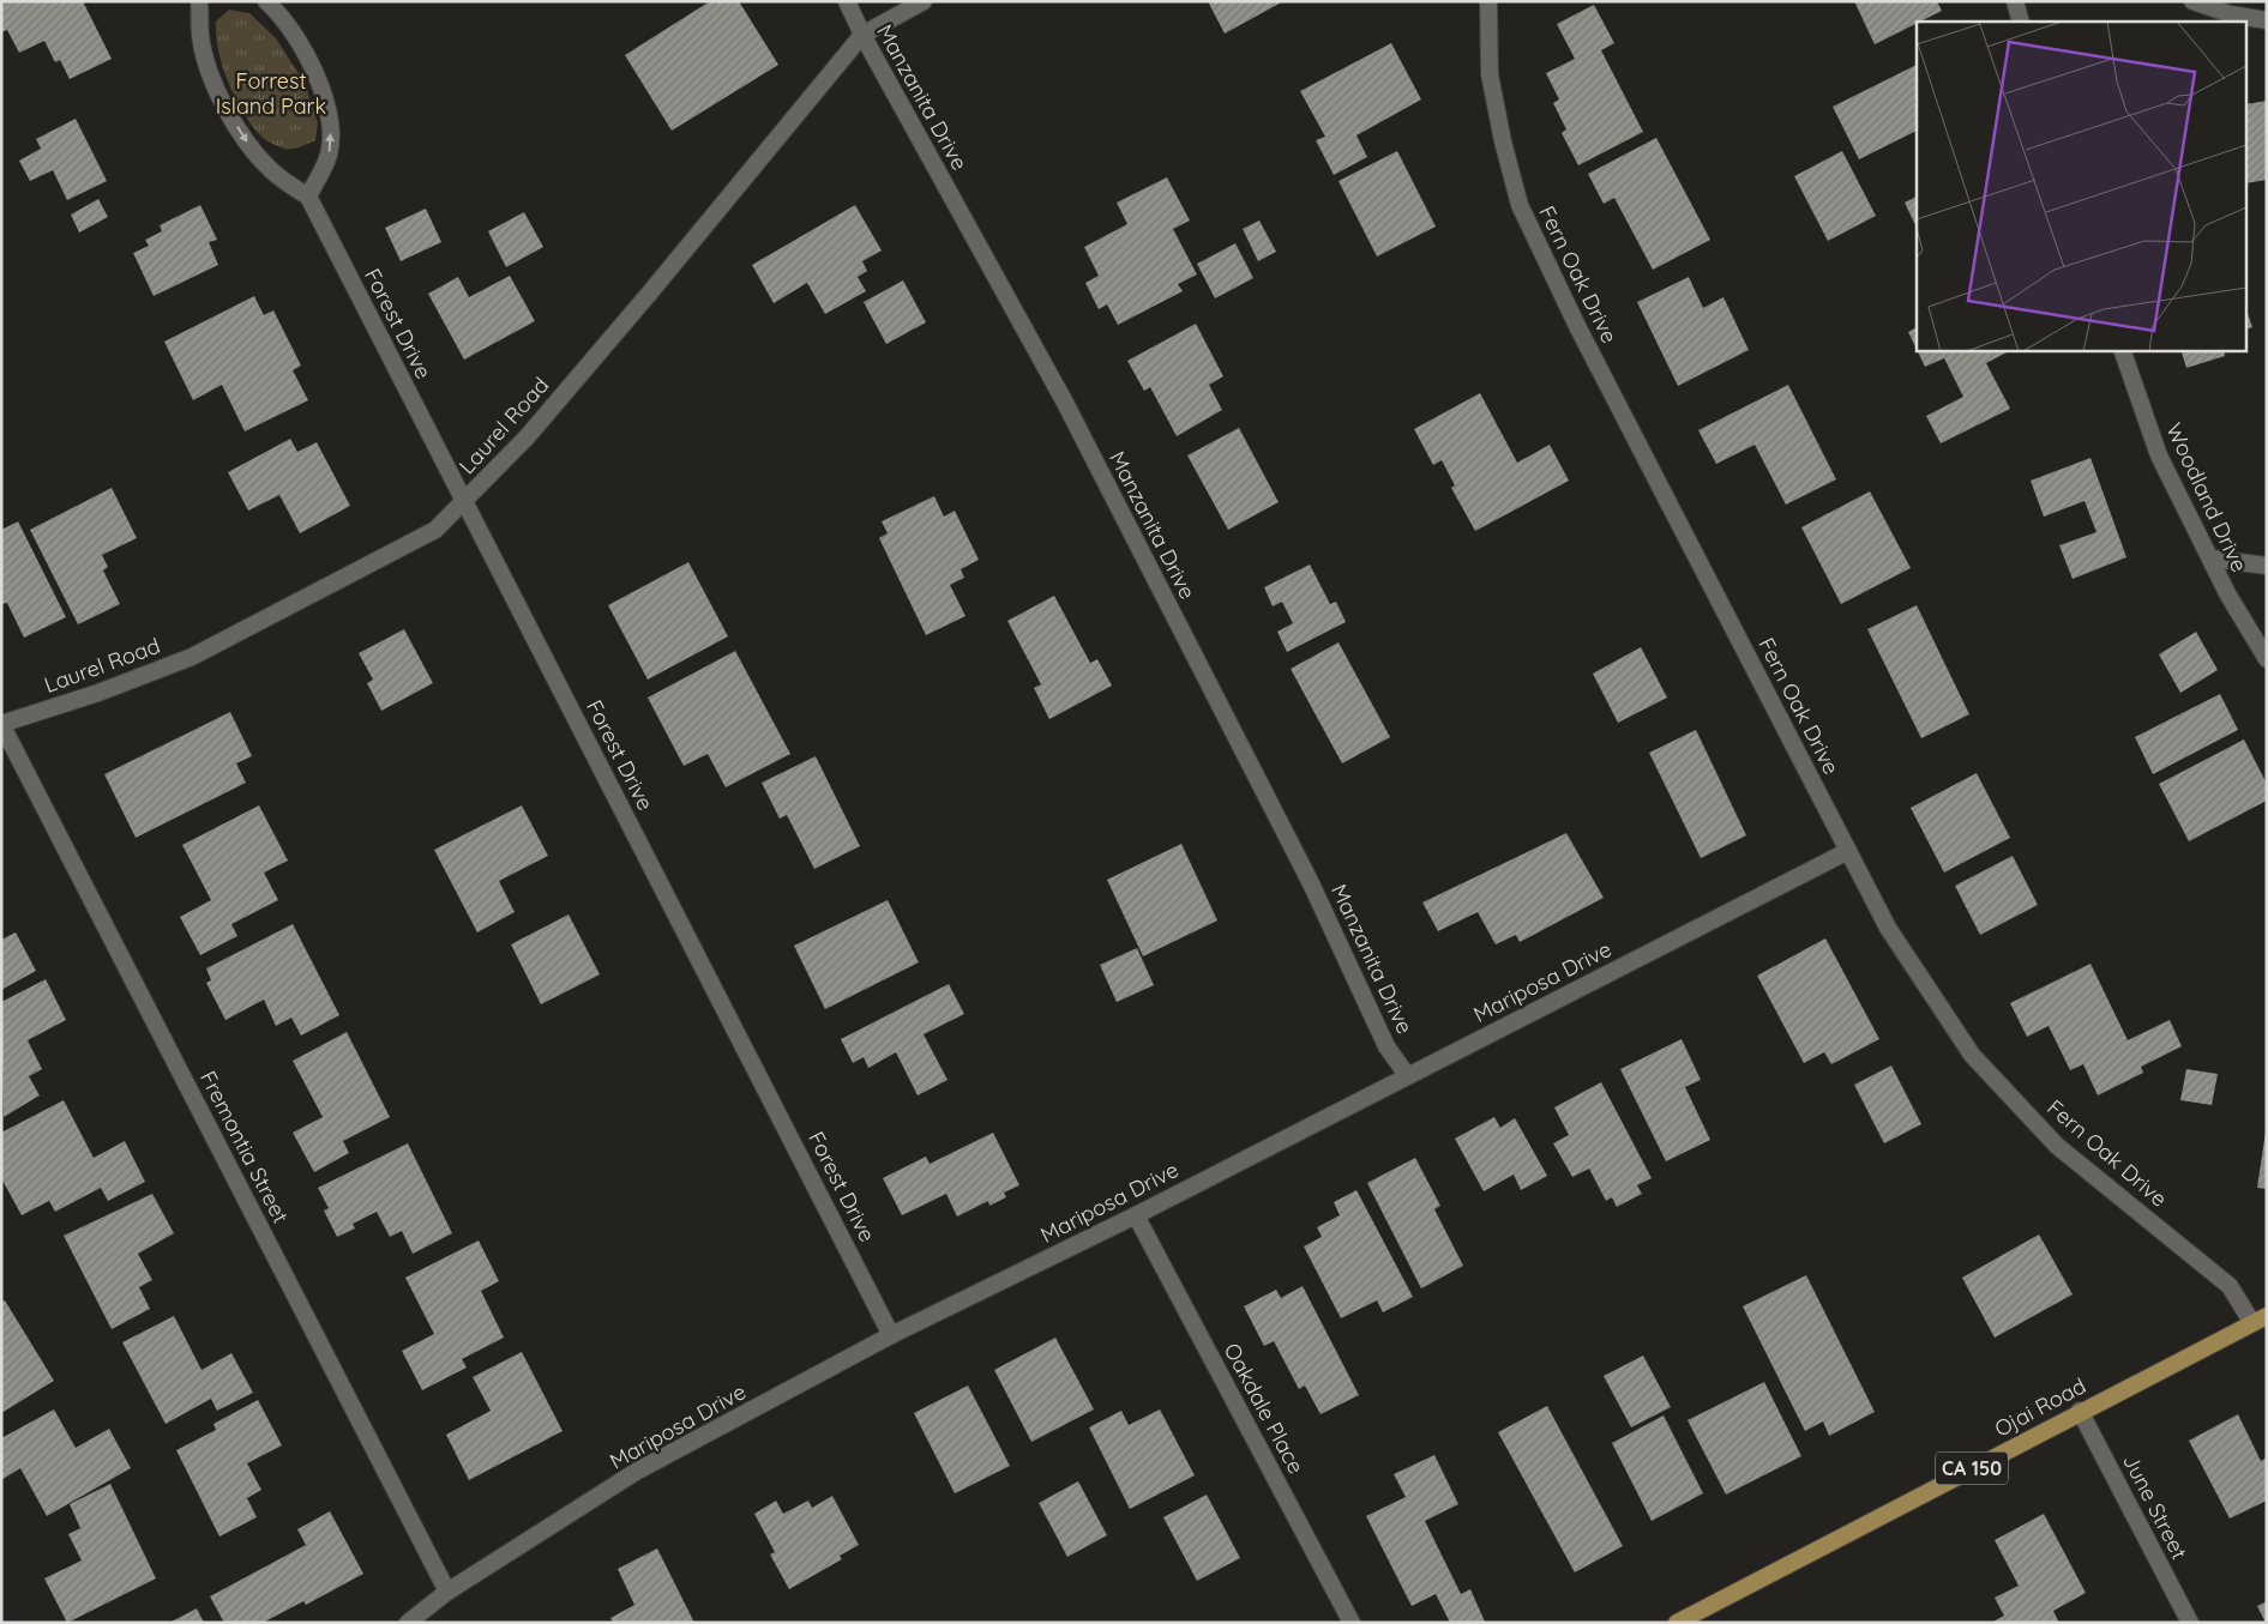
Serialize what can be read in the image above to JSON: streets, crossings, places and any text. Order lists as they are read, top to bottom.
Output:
{
  "streets": {
    "main road": ["Ojai Road", "CA 150"],
    "street": [
      "Manzanita Drive",
      "Fern Oak Drive",
      "Forest Drive",
      "Laurel Road",
      "Woodland Drive",
      "Mariposa Drive",
      "Fremontia Street",
      "Oakdale Place",
      "June Street"
    ]
  },
  "crossings": [
    ["Manzanita Drive", "Laurel Road"],
    ["Manzanita Drive", "Mariposa Drive"],
    ["Fern Oak Drive", "Mariposa Drive"],
    ["Fern Oak Drive", "Ojai Road"],
    ["Forest Drive", "Laurel Road"],
    ["Forest Drive", "Mariposa Drive"],
    ["Laurel Road", "Fremontia Street"],
    ["Mariposa Drive", "Fremontia Street"],
    ["Mariposa Drive", "Oakdale Place"],
    ["Ojai Road", "June Street"]
  ],
  "parks": ["Forrest Island Park"]
}
